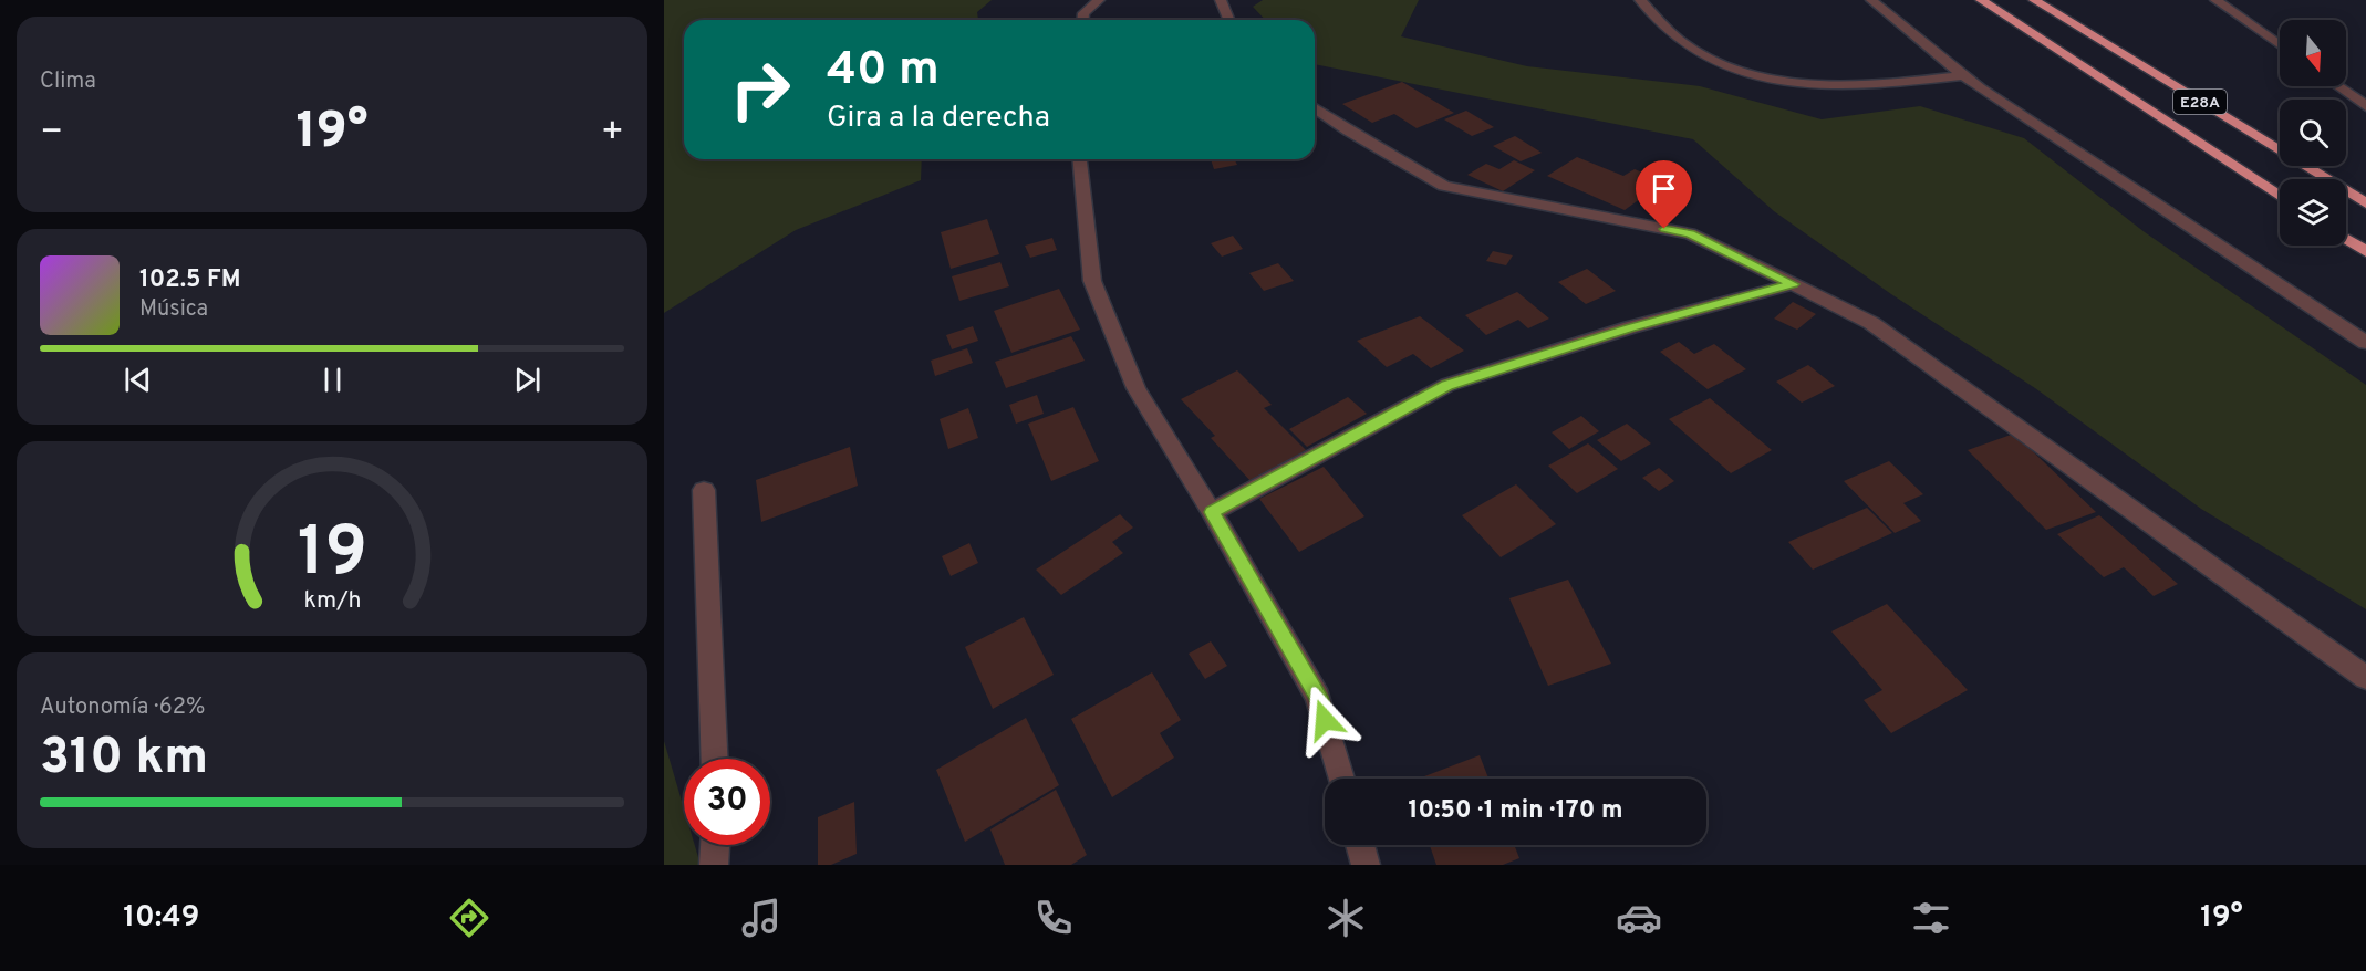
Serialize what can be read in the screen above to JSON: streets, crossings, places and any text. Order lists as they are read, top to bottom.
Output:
{
  "streets": {
    "highway": ["E28A"]
  },
  "north": "bottom",
  "page": {
    "tile": [
      "Clima",
      ["Autonomía · 62%", "310 km"]
    ],
    "turn": ["40 m", "Gira a la derecha"],
    "heat": ["−", "19°", "+"],
    "song": ["102.5 FM", "Música"],
    "limit": "30",
    "trip": "10:50 · 1 min · 170 m",
    "tabs": ["10:49", "19°"],
    "gauge": ["19", "km/h"]
  }
}
